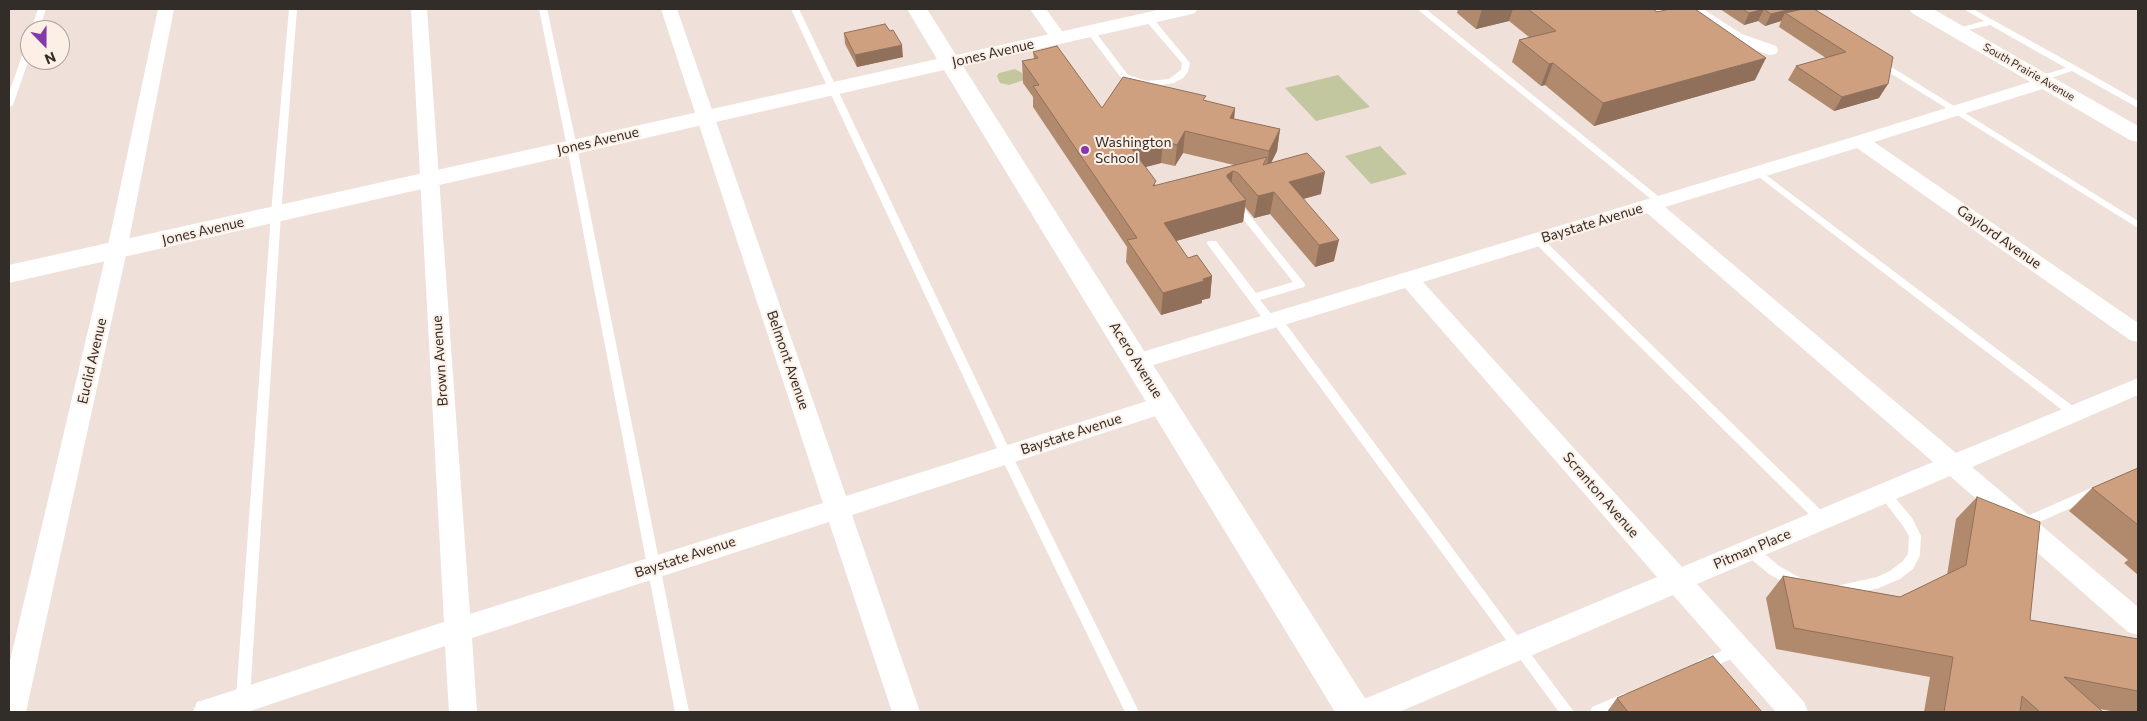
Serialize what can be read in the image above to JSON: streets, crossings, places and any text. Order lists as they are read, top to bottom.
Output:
{
  "streets": {
    "street": [
      "Jones Avenue",
      "South Prairie Avenue",
      "Baystate Avenue",
      "Gaylord Avenue",
      "Belmont Avenue",
      "Acero Avenue",
      "Euclid Avenue",
      "Brown Avenue",
      "Scranton Avenue",
      "Pitman Place"
    ]
  },
  "crossings": [
    ["Jones Avenue", "Belmont Avenue"],
    ["Jones Avenue", "Acero Avenue"],
    ["Jones Avenue", "Euclid Avenue"],
    ["Jones Avenue", "Brown Avenue"],
    ["South Prairie Avenue", "Baystate Avenue"],
    ["Baystate Avenue", "Gaylord Avenue"],
    ["Baystate Avenue", "Belmont Avenue"],
    ["Baystate Avenue", "Acero Avenue"],
    ["Baystate Avenue", "Brown Avenue"],
    ["Baystate Avenue", "Scranton Avenue"],
    ["Scranton Avenue", "Pitman Place"]
  ],
  "places": ["Washington School"],
  "north": "bottom"
}
